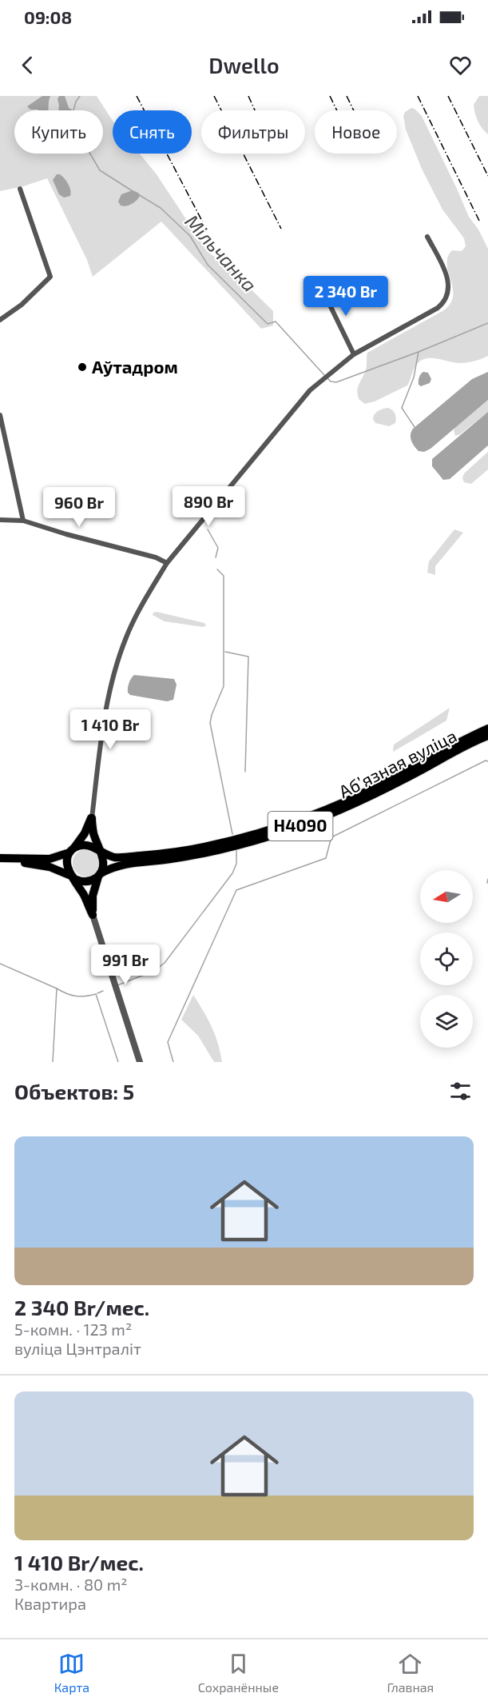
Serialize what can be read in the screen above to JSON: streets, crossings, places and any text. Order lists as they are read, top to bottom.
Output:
{
  "streets": {
    "main road": ["Абʼязная вуліца", "Н4090"]
  },
  "crossings": [
    ["Абʼязная вуліца", "Н4090"]
  ],
  "water": ["Мільчанка"],
  "places": ["Аўтадром"],
  "north": "left",
  "page": {
    "status": "09:08",
    "header": "Dwello",
    "chip": [
      "Купить",
      "Снять",
      "Фильтры",
      "Новое"
    ],
    "price": [
      "2 340 Br",
      "890 Br",
      "960 Br",
      "1 410 Br",
      "991 Br"
    ],
    "heading": "Объектов: 5",
    "list": [
      {
        "name": "2 340 Br/мес.",
        "note": "5-комн. · 123 m² · вуліца Цэнтраліт"
      },
      {
        "name": "1 410 Br/мес.",
        "note": "3-комн. · 80 m² · Квартира"
      }
    ],
    "tabs": ["Карта", "Сохранённые", "Главная"]
  }
}
